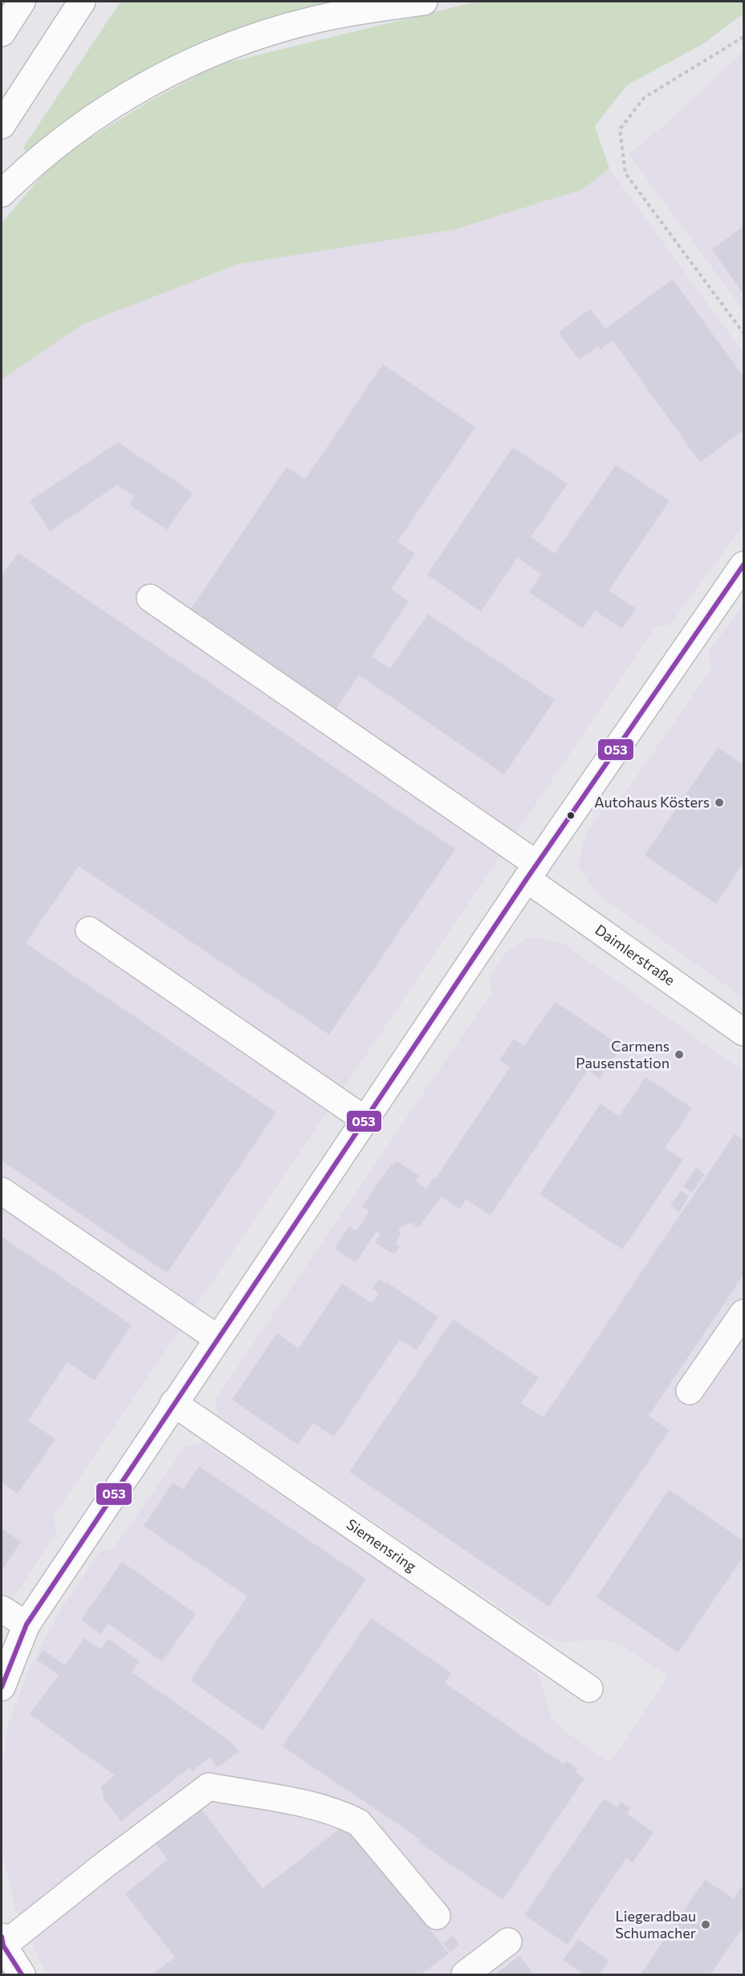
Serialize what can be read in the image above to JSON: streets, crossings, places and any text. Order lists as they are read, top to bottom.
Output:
{
  "streets": {
    "main road": ["Daimlerstraße", "Siemensring"]
  },
  "places": ["Autohaus Kösters", "Carmens Pausenstation", "Liegeradbau Schumacher"],
  "lines": ["transit line 053"]
}
